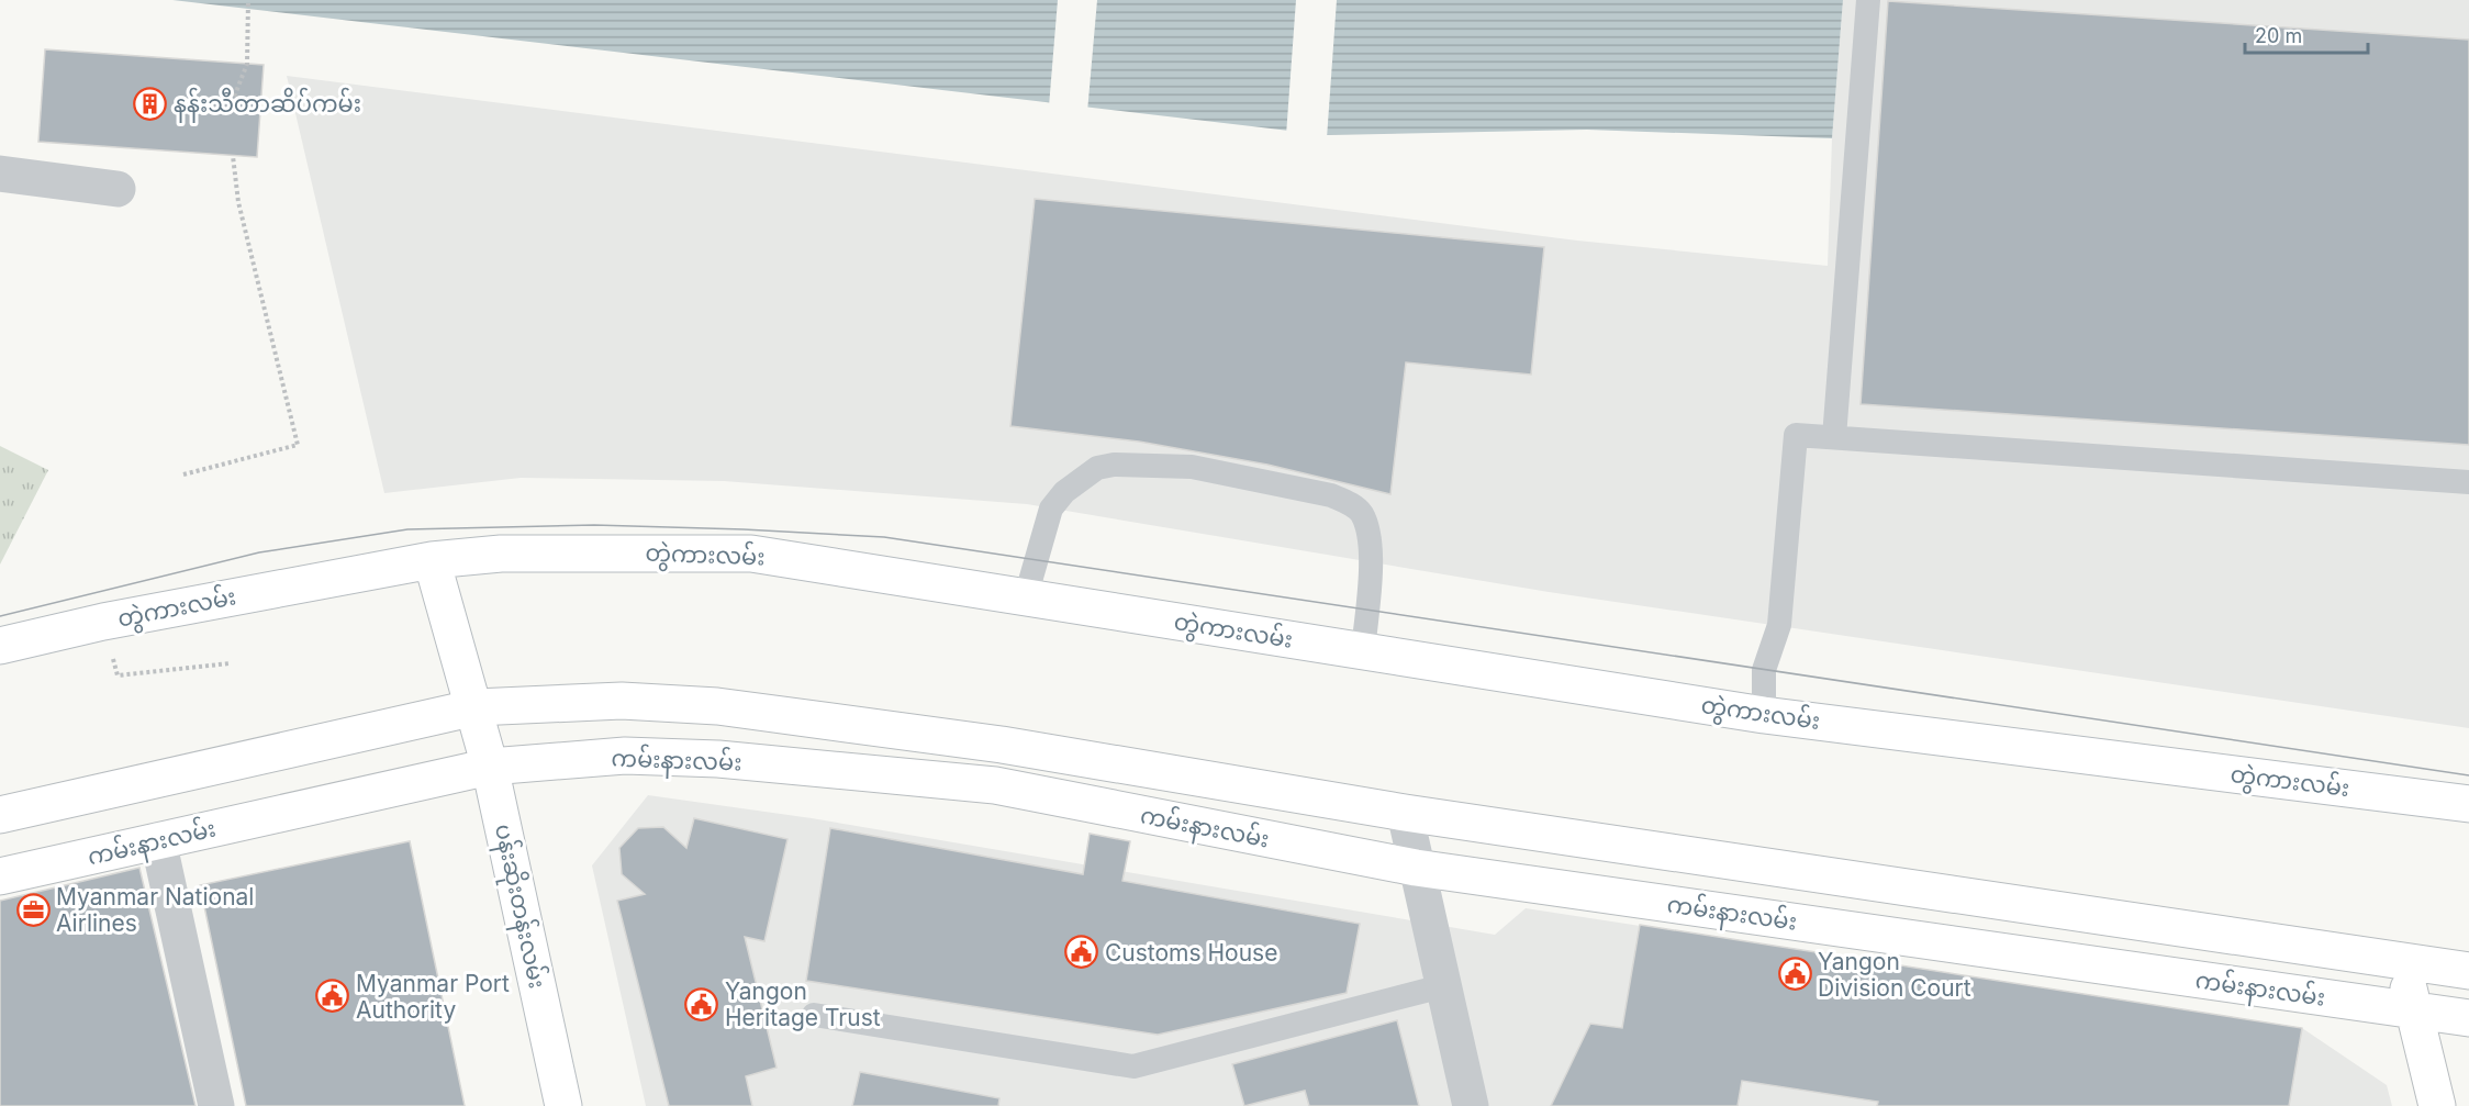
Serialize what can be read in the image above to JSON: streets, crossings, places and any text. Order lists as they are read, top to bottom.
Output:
{
  "streets": {
    "main road": ["တွဲကားလမ်း", "ကမ်းနားလမ်း", "ပန်းဆိုးတန်းလမ်း"]
  },
  "crossings": [
    ["တွဲကားလမ်း", "ပန်းဆိုးတန်းလမ်း"],
    ["ကမ်းနားလမ်း", "ပန်းဆိုးတန်းလမ်း"]
  ],
  "places": {
    "building": ["နန်းသီတာဆိပ်ကမ်း"],
    "office": ["Myanmar National Airlines"],
    "public building": [
      "Customs House",
      "Yangon Division Court",
      "Myanmar Port Authority",
      "Yangon Heritage Trust"
    ]
  },
  "scale_bar": "20 m"
}
